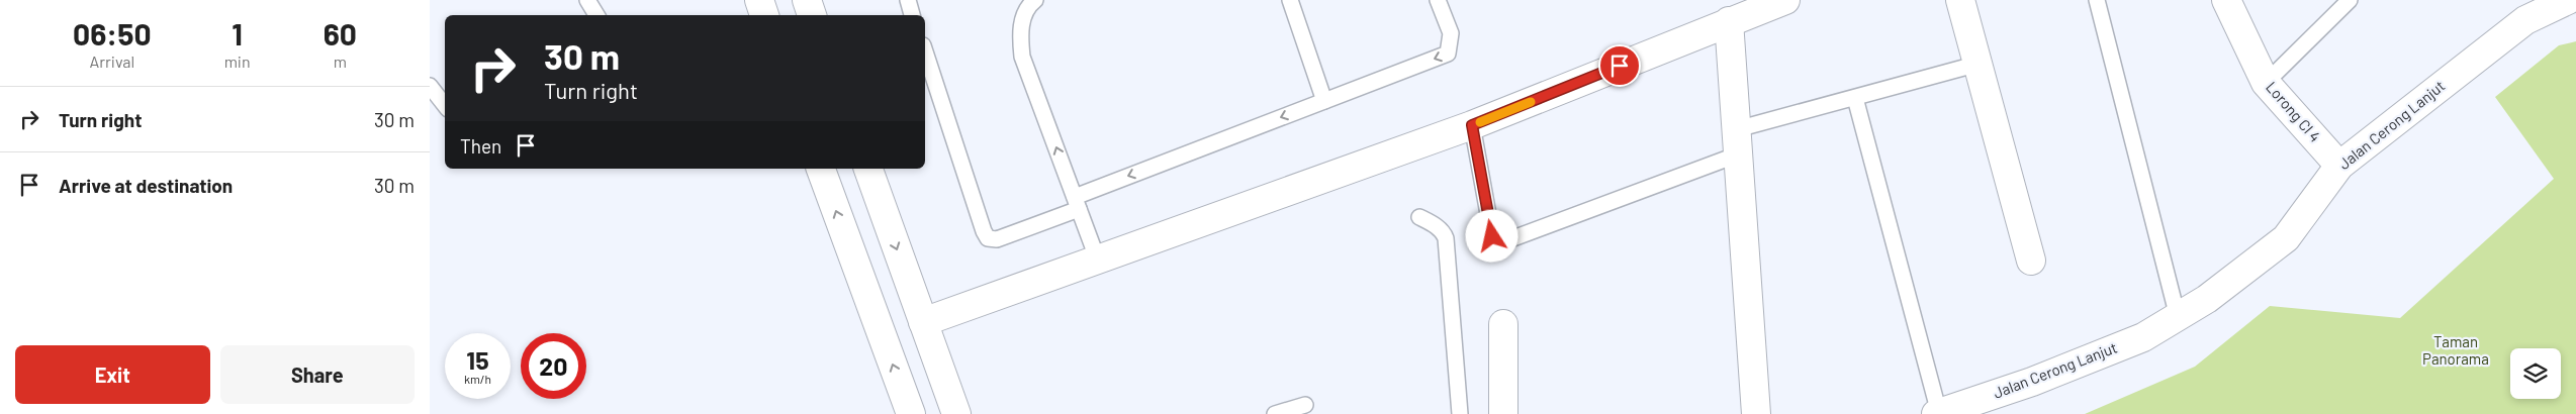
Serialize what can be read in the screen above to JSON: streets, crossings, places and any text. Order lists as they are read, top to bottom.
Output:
{
  "streets": {
    "street": ["Lorong Cl 4", "Jalan Cerong Lanjut"]
  },
  "crossings": [
    ["Lorong Cl 4", "Jalan Cerong Lanjut"]
  ],
  "parks": ["Taman Panorama"],
  "page": {
    "eta": [
      "06:50",
      "Arrival",
      "1",
      "min",
      "60",
      "m"
    ],
    "turn": ["30 m", "Turn right"],
    "list": [
      {
        "name": "Turn right",
        "value": "30 m"
      },
      {
        "name": "Arrive at destination",
        "value": "30 m"
      }
    ],
    "then": "Then",
    "speed": "15 km/h",
    "limit": "20",
    "buttons": ["Exit", "Share"]
  }
}
